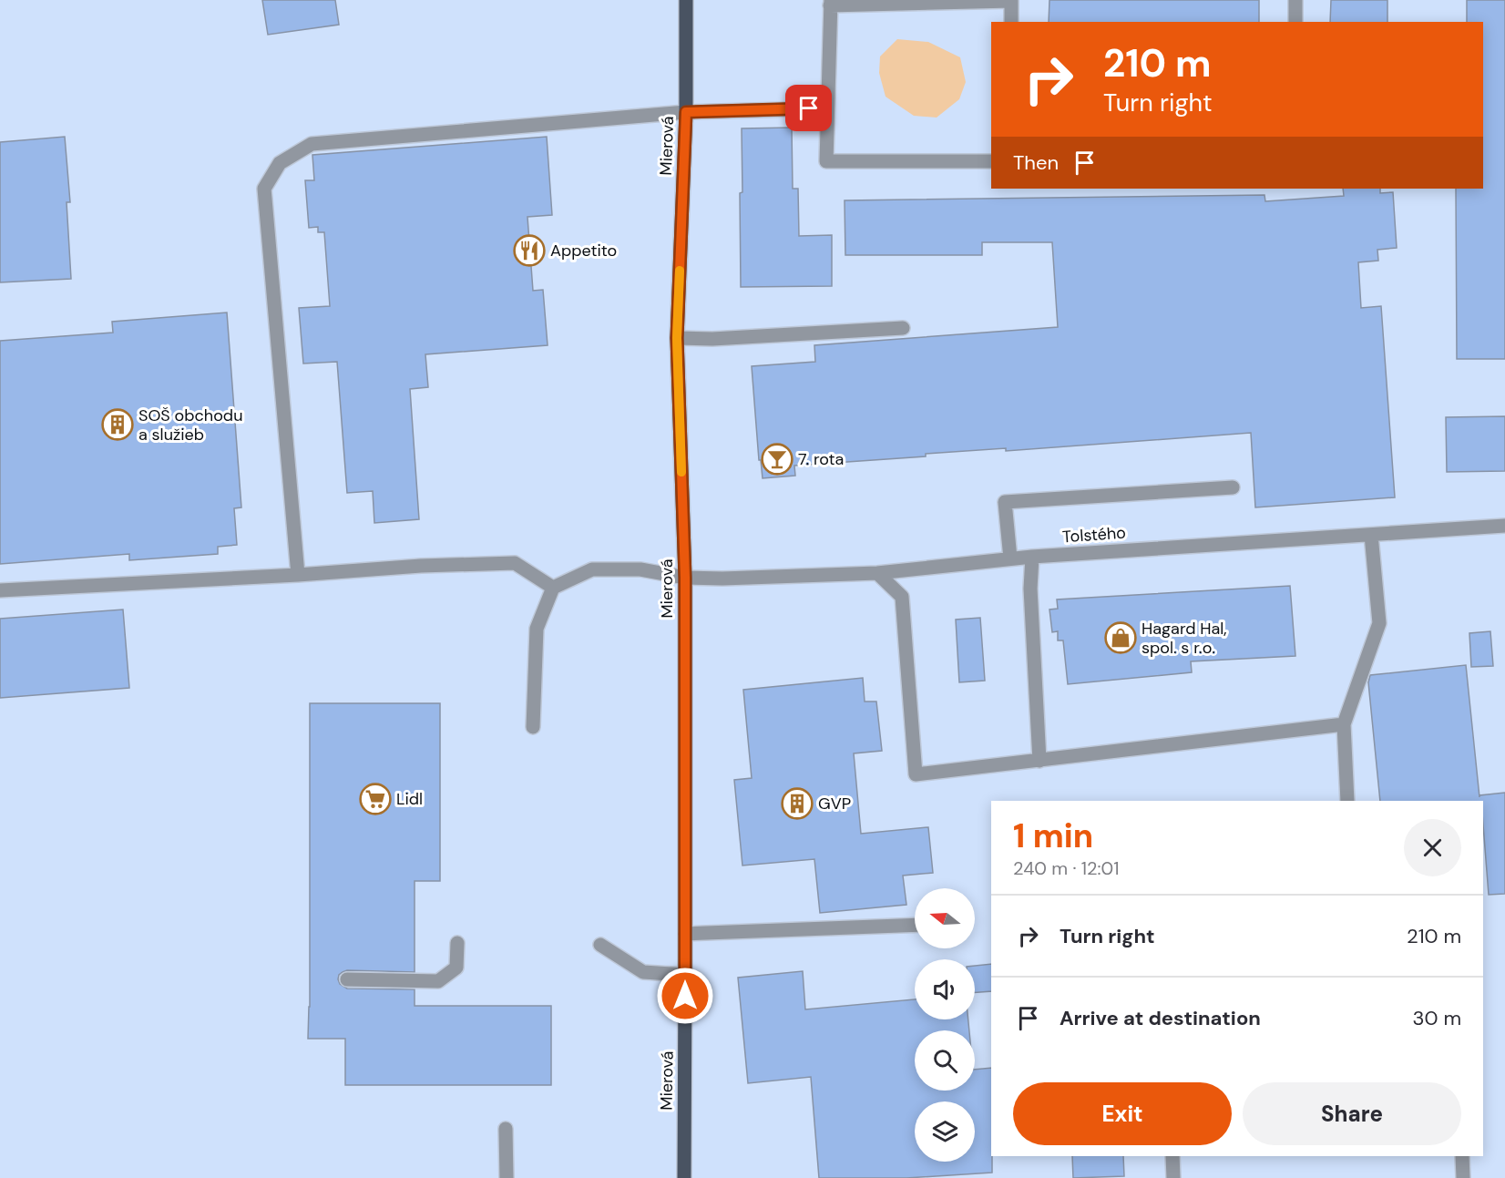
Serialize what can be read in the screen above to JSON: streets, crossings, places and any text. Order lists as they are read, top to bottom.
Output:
{
  "streets": {
    "main road": ["Mierová"],
    "street": ["Tolstého"]
  },
  "crossings": [
    ["Mierová", "Tolstého"]
  ],
  "places": {
    "restaurant": ["Appetito"],
    "building": ["SOŠ obchodu a služieb", "GVP"],
    "bar": ["7. rota"],
    "shop": ["Hagard Hal, spol. s r.o."],
    "supermarket": ["Lidl"]
  },
  "north": "left",
  "page": {
    "turn": ["210 m", "Turn right"],
    "then": "Then",
    "heading": ["1 min", "240 m · 12:01"],
    "list": [
      {
        "name": "Turn right",
        "value": "210 m"
      },
      {
        "name": "Arrive at destination",
        "value": "30 m"
      }
    ],
    "buttons": ["Exit", "Share"]
  }
}
